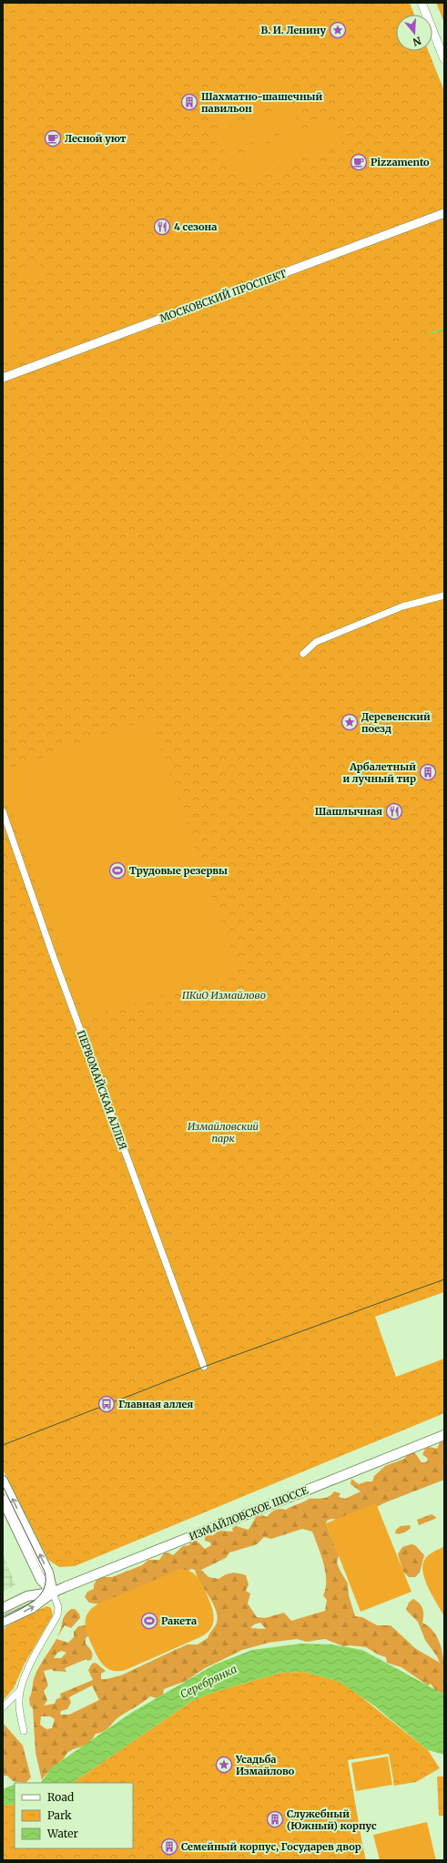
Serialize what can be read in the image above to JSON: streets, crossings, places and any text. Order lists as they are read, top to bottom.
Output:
{
  "streets": {
    "main road": ["ИЗМАЙЛОВСКОЕ ШОССЕ"],
    "street": ["МОСКОВСКИЙ ПРОСПЕКТ", "ПЕРВОМАЙСКАЯ АЛЛЕЯ"]
  },
  "water": ["Серебрянка"],
  "parks": ["ПКиО Измайлово", "Измайловский парк"],
  "places": {
    "place": ["В. И. Ленину", "Деревенский поезд", "Усадьба Измайлово"],
    "building": [
      "Шахматно-шашечный павильон",
      "Арбалетный и лучный тир",
      "Служебный (Южный) корпус",
      "Семейный корпус, Государев двор"
    ],
    "cafe": ["Лесной уют", "Pizzamento"],
    "restaurant": ["4 сезона", "Шашлычная"],
    "sports": ["Трудовые резервы", "Ракета"],
    "bus stop": ["Главная аллея"]
  },
  "legend": ["Road", "Park", "Water"],
  "north": "bottom"
}
